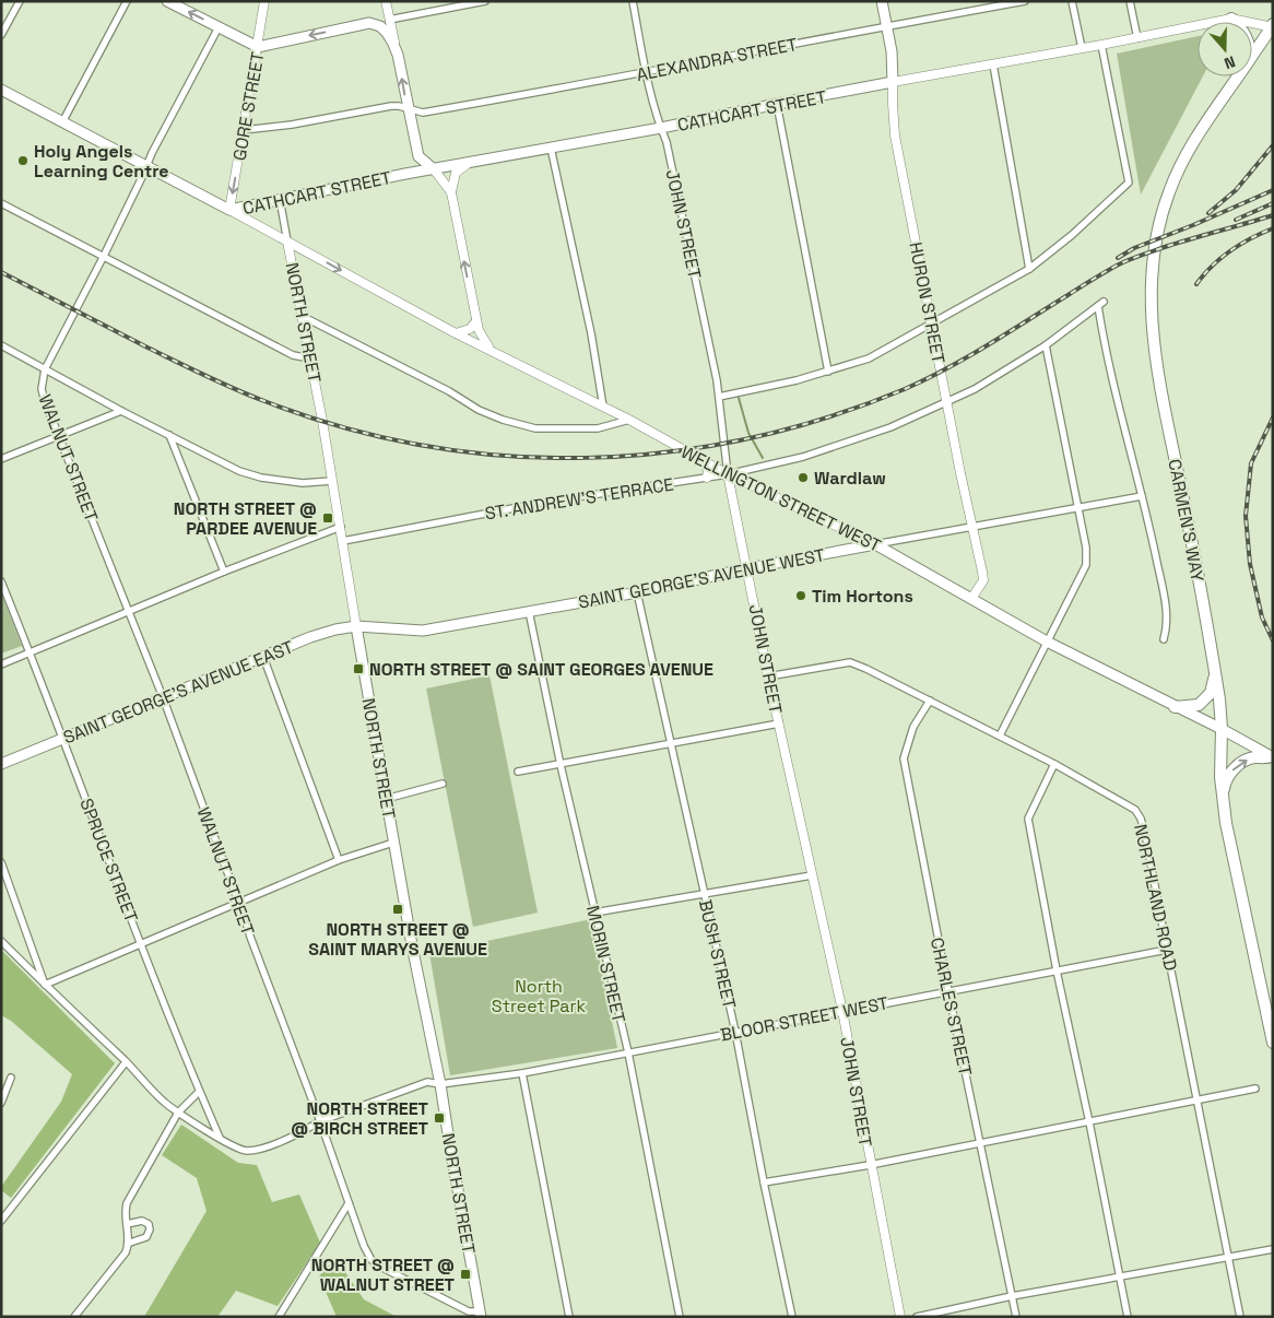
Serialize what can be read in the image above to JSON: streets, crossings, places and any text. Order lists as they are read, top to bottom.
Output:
{
  "streets": {
    "highway": ["CARMEN'S WAY"],
    "main road": [
      "CATHCART STREET",
      "HURON STREET",
      "NORTH STREET",
      "WELLINGTON STREET WEST",
      "SAINT GEORGE'S AVENUE WEST",
      "SAINT GEORGE'S AVENUE EAST"
    ],
    "street": [
      "ALEXANDRA STREET",
      "GORE STREET",
      "JOHN STREET",
      "WALNUT STREET",
      "ST. ANDREW'S TERRACE",
      "SPRUCE STREET",
      "NORTHLAND ROAD",
      "BUSH STREET",
      "MORIN STREET",
      "CHARLES STREET",
      "BLOOR STREET WEST"
    ]
  },
  "crossings": [
    ["ALEXANDRA STREET", "GORE STREET"],
    ["ALEXANDRA STREET", "JOHN STREET"],
    ["ALEXANDRA STREET", "HURON STREET"],
    ["GORE STREET", "CATHCART STREET"],
    ["GORE STREET", "WELLINGTON STREET WEST"],
    ["CATHCART STREET", "JOHN STREET"],
    ["CATHCART STREET", "HURON STREET"],
    ["CATHCART STREET", "NORTH STREET"],
    ["CATHCART STREET", "WELLINGTON STREET WEST"],
    ["CATHCART STREET", "CARMEN'S WAY"],
    ["JOHN STREET", "ST. ANDREW'S TERRACE"],
    ["JOHN STREET", "WELLINGTON STREET WEST"],
    ["JOHN STREET", "SAINT GEORGE'S AVENUE WEST"],
    ["JOHN STREET", "NORTHLAND ROAD"],
    ["JOHN STREET", "BLOOR STREET WEST"],
    ["HURON STREET", "ST. ANDREW'S TERRACE"],
    ["HURON STREET", "WELLINGTON STREET WEST"],
    ["HURON STREET", "SAINT GEORGE'S AVENUE WEST"],
    ["NORTH STREET", "WALNUT STREET"],
    ["NORTH STREET", "ST. ANDREW'S TERRACE"],
    ["NORTH STREET", "WELLINGTON STREET WEST"],
    ["NORTH STREET", "SAINT GEORGE'S AVENUE WEST"],
    ["NORTH STREET", "SAINT GEORGE'S AVENUE EAST"],
    ["NORTH STREET", "BLOOR STREET WEST"],
    ["WALNUT STREET", "SAINT GEORGE'S AVENUE EAST"],
    ["WALNUT STREET", "BLOOR STREET WEST"],
    ["ST. ANDREW'S TERRACE", "WELLINGTON STREET WEST"],
    ["ST. ANDREW'S TERRACE", "SAINT GEORGE'S AVENUE WEST"],
    ["WELLINGTON STREET WEST", "CARMEN'S WAY"],
    ["WELLINGTON STREET WEST", "SAINT GEORGE'S AVENUE WEST"],
    ["SAINT GEORGE'S AVENUE WEST", "SAINT GEORGE'S AVENUE EAST"],
    ["SAINT GEORGE'S AVENUE WEST", "BUSH STREET"],
    ["SAINT GEORGE'S AVENUE WEST", "MORIN STREET"],
    ["SAINT GEORGE'S AVENUE EAST", "SPRUCE STREET"],
    ["SPRUCE STREET", "BLOOR STREET WEST"],
    ["NORTHLAND ROAD", "CHARLES STREET"],
    ["NORTHLAND ROAD", "BLOOR STREET WEST"],
    ["BUSH STREET", "BLOOR STREET WEST"],
    ["MORIN STREET", "BLOOR STREET WEST"],
    ["CHARLES STREET", "BLOOR STREET WEST"]
  ],
  "one_way": ["GORE STREET"],
  "parks": ["North Street Park"],
  "places": {
    "other": ["Holy Angels Learning Centre", "Wardlaw", "Tim Hortons"],
    "transit": [
      "NORTH STREET @ PARDEE AVENUE",
      "NORTH STREET @ SAINT GEORGES AVENUE",
      "NORTH STREET @ SAINT MARYS AVENUE",
      "NORTH STREET @ BIRCH STREET",
      "NORTH STREET @ WALNUT STREET"
    ]
  },
  "north": "bottom"
}
